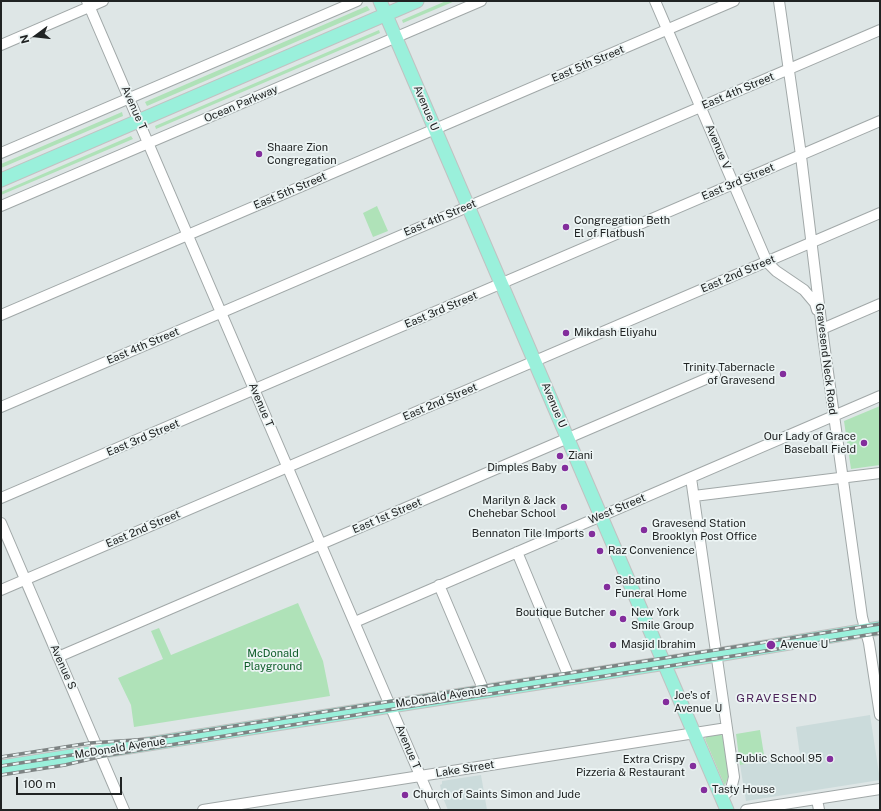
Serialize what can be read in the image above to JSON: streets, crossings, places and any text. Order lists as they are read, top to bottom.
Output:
{
  "streets": {
    "main road": ["Avenue U", "McDonald Avenue"],
    "street": [
      "East 5th Street",
      "East 4th Street",
      "Ocean Parkway",
      "Avenue T",
      "Avenue V",
      "East 3rd Street",
      "East 2nd Street",
      "Gravesend Neck Road",
      "West Street",
      "East 1st Street",
      "Avenue S",
      "Lake Street"
    ]
  },
  "crossings": [
    ["East 5th Street", "Avenue T"],
    ["East 5th Street", "Avenue U"],
    ["East 5th Street", "Avenue V"],
    ["East 4th Street", "Avenue T"],
    ["East 4th Street", "Avenue U"],
    ["East 4th Street", "Avenue V"],
    ["East 4th Street", "Gravesend Neck Road"],
    ["Ocean Parkway", "Avenue T"],
    ["Ocean Parkway", "Avenue U"],
    ["Avenue T", "East 3rd Street"],
    ["Avenue T", "East 2nd Street"],
    ["Avenue T", "West Street"],
    ["Avenue T", "East 1st Street"],
    ["Avenue T", "McDonald Avenue"],
    ["Avenue T", "Lake Street"],
    ["Avenue U", "East 3rd Street"],
    ["Avenue U", "East 2nd Street"],
    ["Avenue U", "West Street"],
    ["Avenue U", "East 1st Street"],
    ["Avenue U", "McDonald Avenue"],
    ["Avenue U", "Lake Street"],
    ["Avenue V", "East 3rd Street"],
    ["Avenue V", "East 2nd Street"],
    ["Avenue V", "Gravesend Neck Road"],
    ["East 3rd Street", "Gravesend Neck Road"],
    ["East 2nd Street", "Gravesend Neck Road"],
    ["East 2nd Street", "Avenue S"],
    ["Gravesend Neck Road", "West Street"],
    ["Gravesend Neck Road", "McDonald Avenue"],
    ["East 1st Street", "Avenue S"],
    ["Avenue S", "McDonald Avenue"]
  ],
  "districts": ["GRAVESEND"],
  "parks": ["McDonald Playground"],
  "places": [
    "Shaare Zion Congregation",
    "Congregation Beth El of Flatbush",
    "Mikdash Eliyahu",
    "Trinity Tabernacle of Gravesend",
    "Our Lady of Grace Baseball Field",
    "Ziani",
    "Dimples Baby",
    "Marilyn & Jack Chehebar School",
    "Gravesend Station Brooklyn Post Office",
    "Bennaton Tile Imports",
    "Raz Convenience",
    "Sabatino Funeral Home",
    "Boutique Butcher",
    "New York Smile Group",
    "Masjid Ibrahim",
    "Avenue U",
    "Joe's of Avenue U",
    "Public School 95",
    "Extra Crispy Pizzeria & Restaurant",
    "Tasty House",
    "Church of Saints Simon and Jude"
  ],
  "scale_bar": "100 m",
  "north": "left"
}
